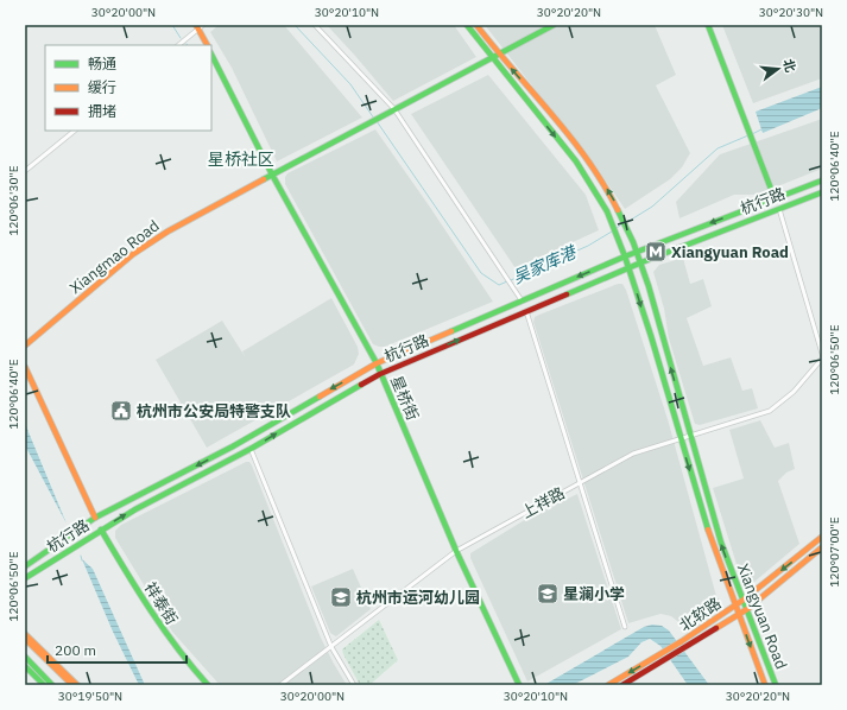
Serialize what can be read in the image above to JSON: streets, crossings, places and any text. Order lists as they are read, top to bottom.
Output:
{
  "streets": {
    "main road": [
      "杭行路",
      "Xiangmao Road",
      "星桥街",
      "祥泰街",
      "北软路",
      "Xiangyuan Road"
    ],
    "street": ["上祥路"]
  },
  "crossings": [
    ["杭行路", "星桥街"],
    ["杭行路", "祥泰街"],
    ["杭行路", "Xiangyuan Road"],
    ["Xiangmao Road", "星桥街"],
    ["Xiangmao Road", "Xiangyuan Road"],
    ["星桥街", "上祥路"],
    ["上祥路", "Xiangyuan Road"],
    ["北软路", "Xiangyuan Road"]
  ],
  "districts": ["星桥社区"],
  "water": ["吴家库港"],
  "places": {
    "metro station": ["Xiangyuan Road"],
    "public building": ["杭州市公安局特警支队"],
    "school or university": ["星澜小学", "杭州市运河幼儿园"]
  },
  "legend": ["畅通", "缓行", "拥堵"],
  "scale_bar": "200 m",
  "north": "right",
  "coordinates": [
    "30°20'00\"N",
    "30°20'10\"N",
    "30°20'20\"N",
    "30°20'30\"N",
    "120°06'40\"E",
    "120°06'30\"E",
    "120°06'50\"E",
    "120°07'00\"E",
    "30°19'50\"N"
  ]
}
